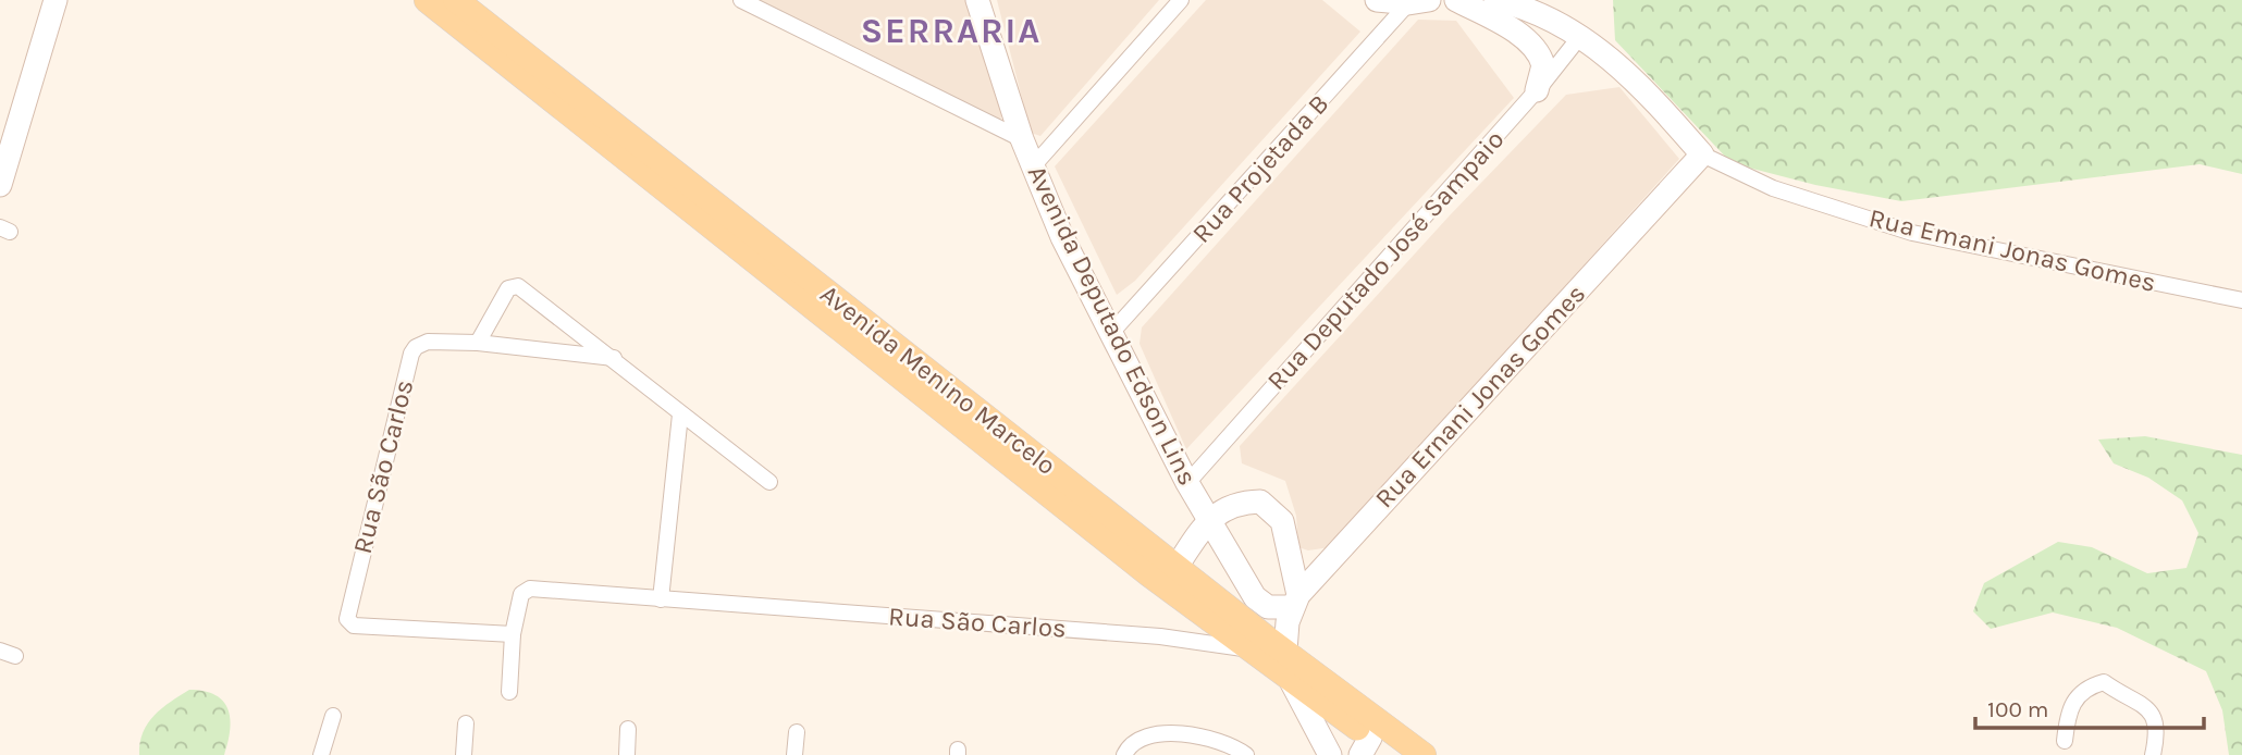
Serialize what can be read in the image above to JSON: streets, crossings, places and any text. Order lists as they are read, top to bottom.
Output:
{
  "streets": {
    "main road": ["Avenida Menino Marcelo"],
    "street": [
      "Rua Projetada B",
      "Rua Emani Jonas Gomes",
      "Rua Deputado José Sampaio",
      "Avenida Deputado Edson Lins",
      "Rua Ernani Jonas Gomes",
      "Rua São Carlos"
    ]
  },
  "crossings": [
    ["Rua Projetada B", "Avenida Deputado Edson Lins"],
    ["Rua Emani Jonas Gomes", "Rua Ernani Jonas Gomes"],
    ["Rua Deputado José Sampaio", "Avenida Deputado Edson Lins"],
    ["Avenida Deputado Edson Lins", "Rua Ernani Jonas Gomes"],
    ["Avenida Menino Marcelo", "Rua São Carlos"]
  ],
  "districts": ["SERRARIA"],
  "scale_bar": "100 m"
}
